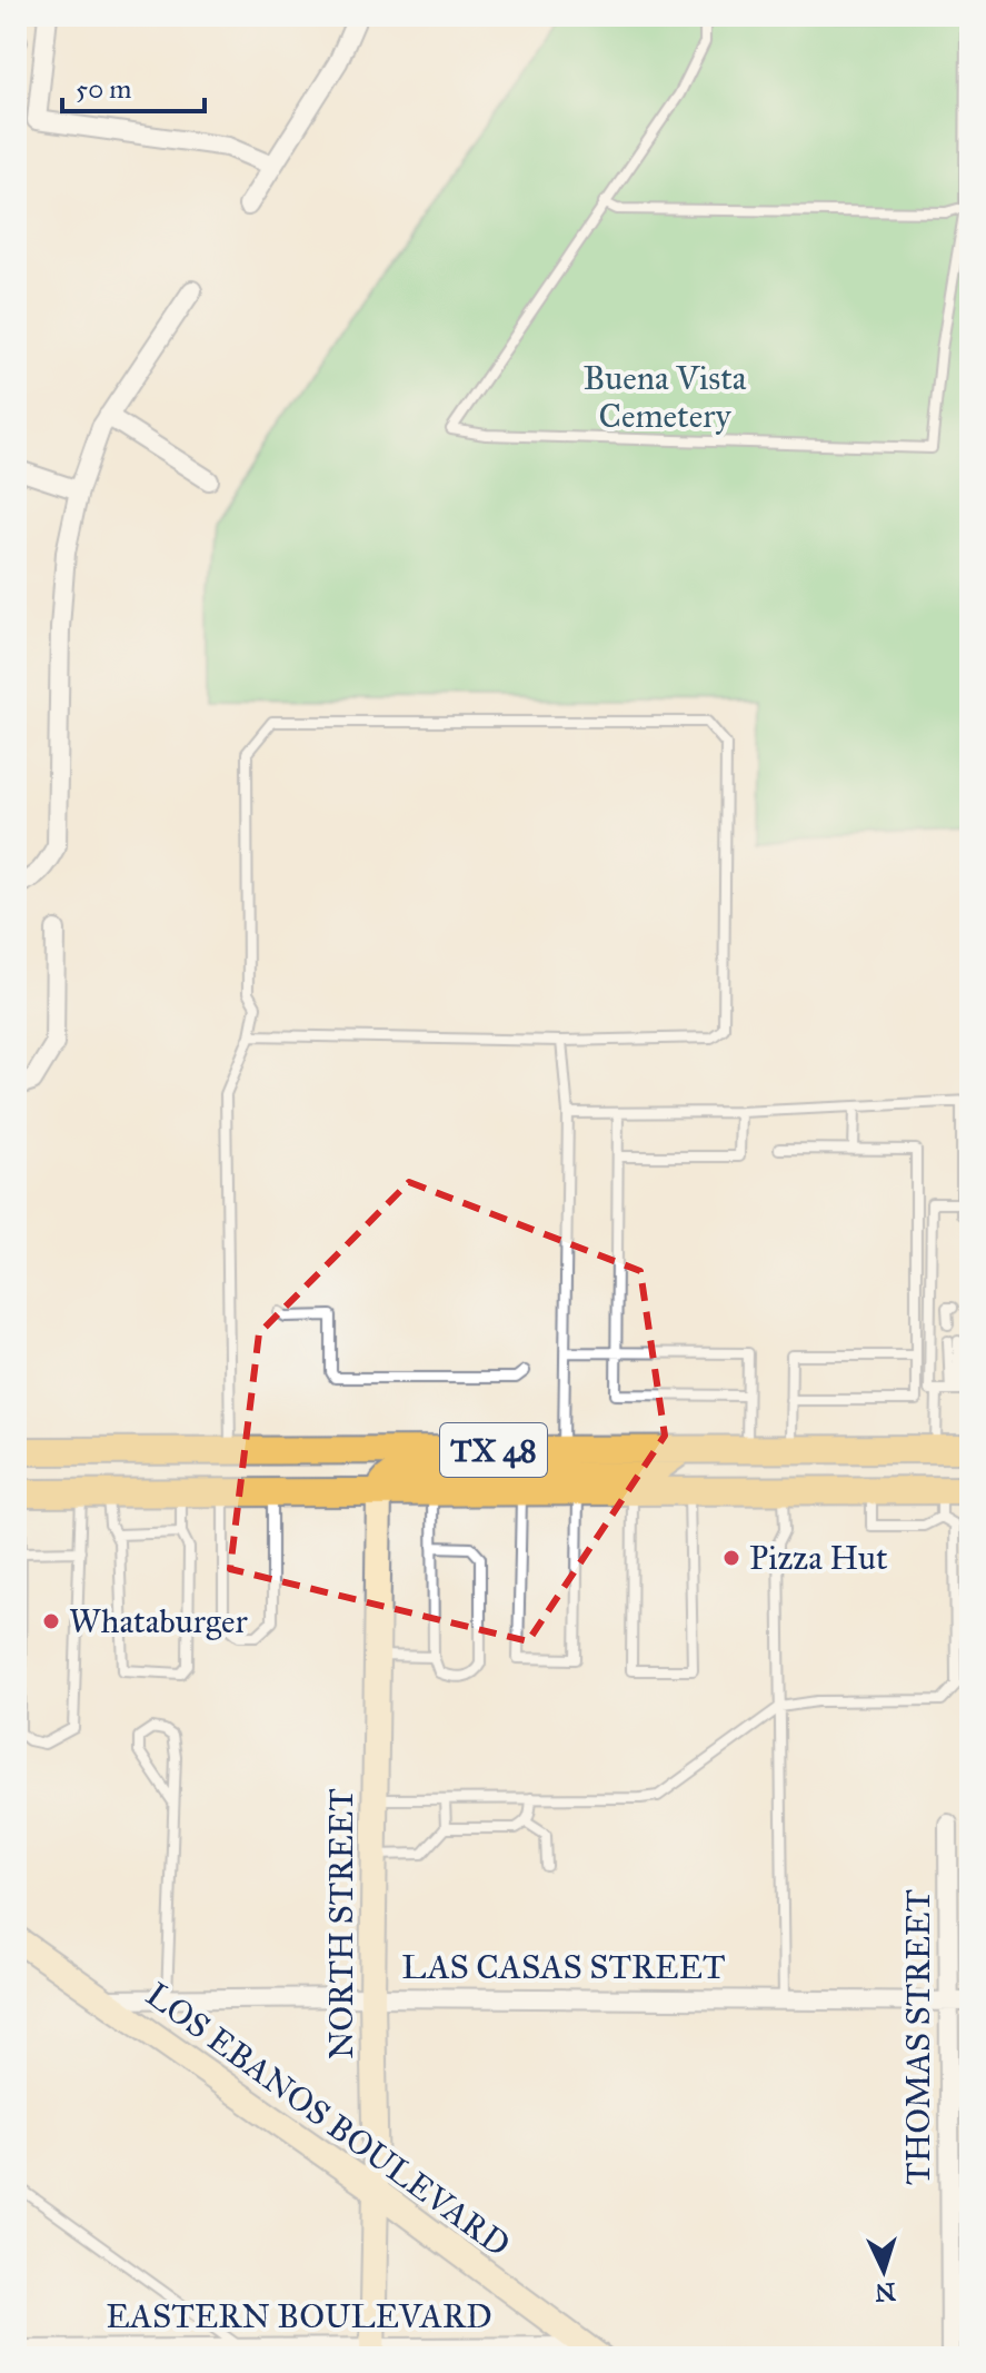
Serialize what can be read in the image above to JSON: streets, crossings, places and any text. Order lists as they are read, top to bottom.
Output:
{
  "streets": {
    "main road": ["TX 48"],
    "street": [
      "NORTH STREET",
      "LAS CASAS STREET",
      "THOMAS STREET",
      "LOS EBANOS BOULEVARD",
      "EASTERN BOULEVARD"
    ]
  },
  "crossings": [
    ["TX 48", "NORTH STREET"],
    ["NORTH STREET", "LAS CASAS STREET"],
    ["NORTH STREET", "LOS EBANOS BOULEVARD"],
    ["NORTH STREET", "EASTERN BOULEVARD"],
    ["LAS CASAS STREET", "THOMAS STREET"],
    ["LAS CASAS STREET", "LOS EBANOS BOULEVARD"],
    ["LOS EBANOS BOULEVARD", "EASTERN BOULEVARD"]
  ],
  "parks": ["Buena Vista Cemetery"],
  "places": ["Pizza Hut", "Whataburger"],
  "scale_bar": "50 m",
  "north": "bottom"
}
